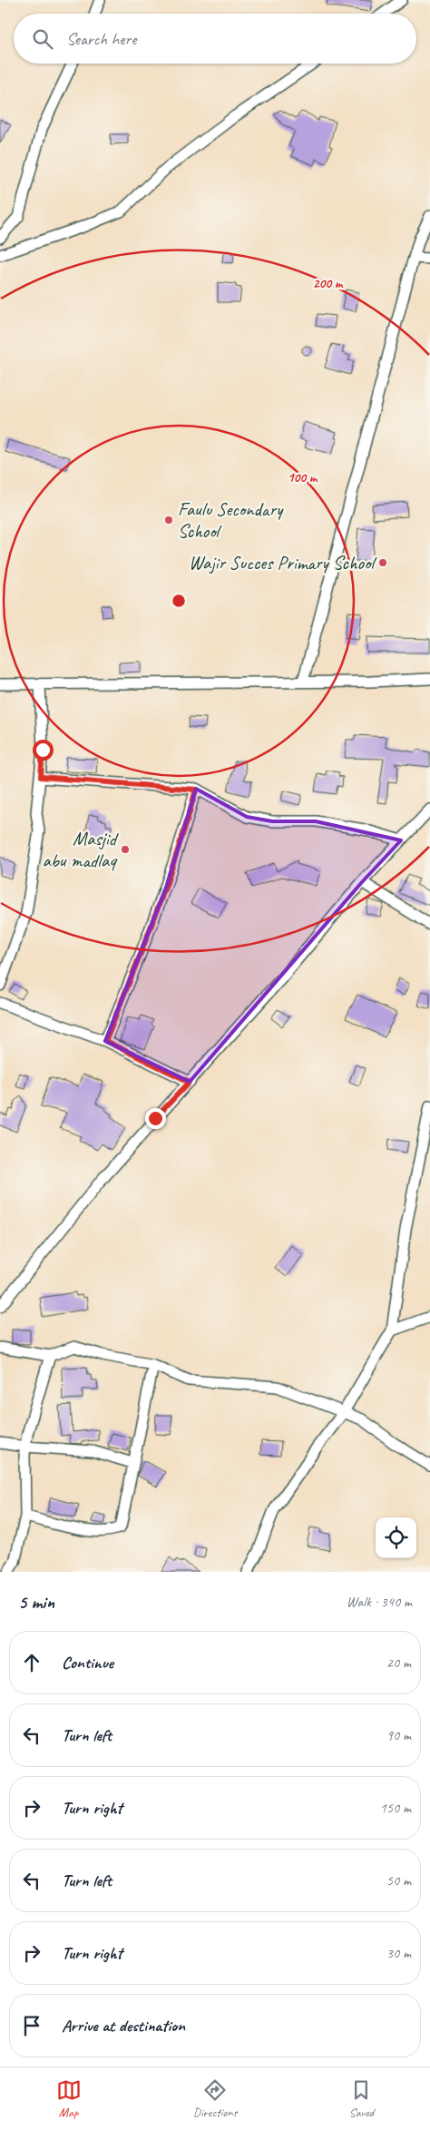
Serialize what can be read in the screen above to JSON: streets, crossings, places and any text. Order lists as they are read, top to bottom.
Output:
{
  "places": ["Faulu Secondary School", "Wajir Succes Primary School", "Masjid abu madlaq"],
  "page": {
    "search": "Search here",
    "heading": ["5 min", "Walk · 340 m"],
    "list": [
      ["Continue", "20 m"],
      ["Turn left", "90 m"],
      ["Turn right", "150 m"],
      ["Turn left", "50 m"],
      ["Turn right", "30 m"],
      "Arrive at destination"
    ],
    "nav": ["Map", "Directions", "Saved"]
  },
  "rings": ["200 m", "100 m"]
}
